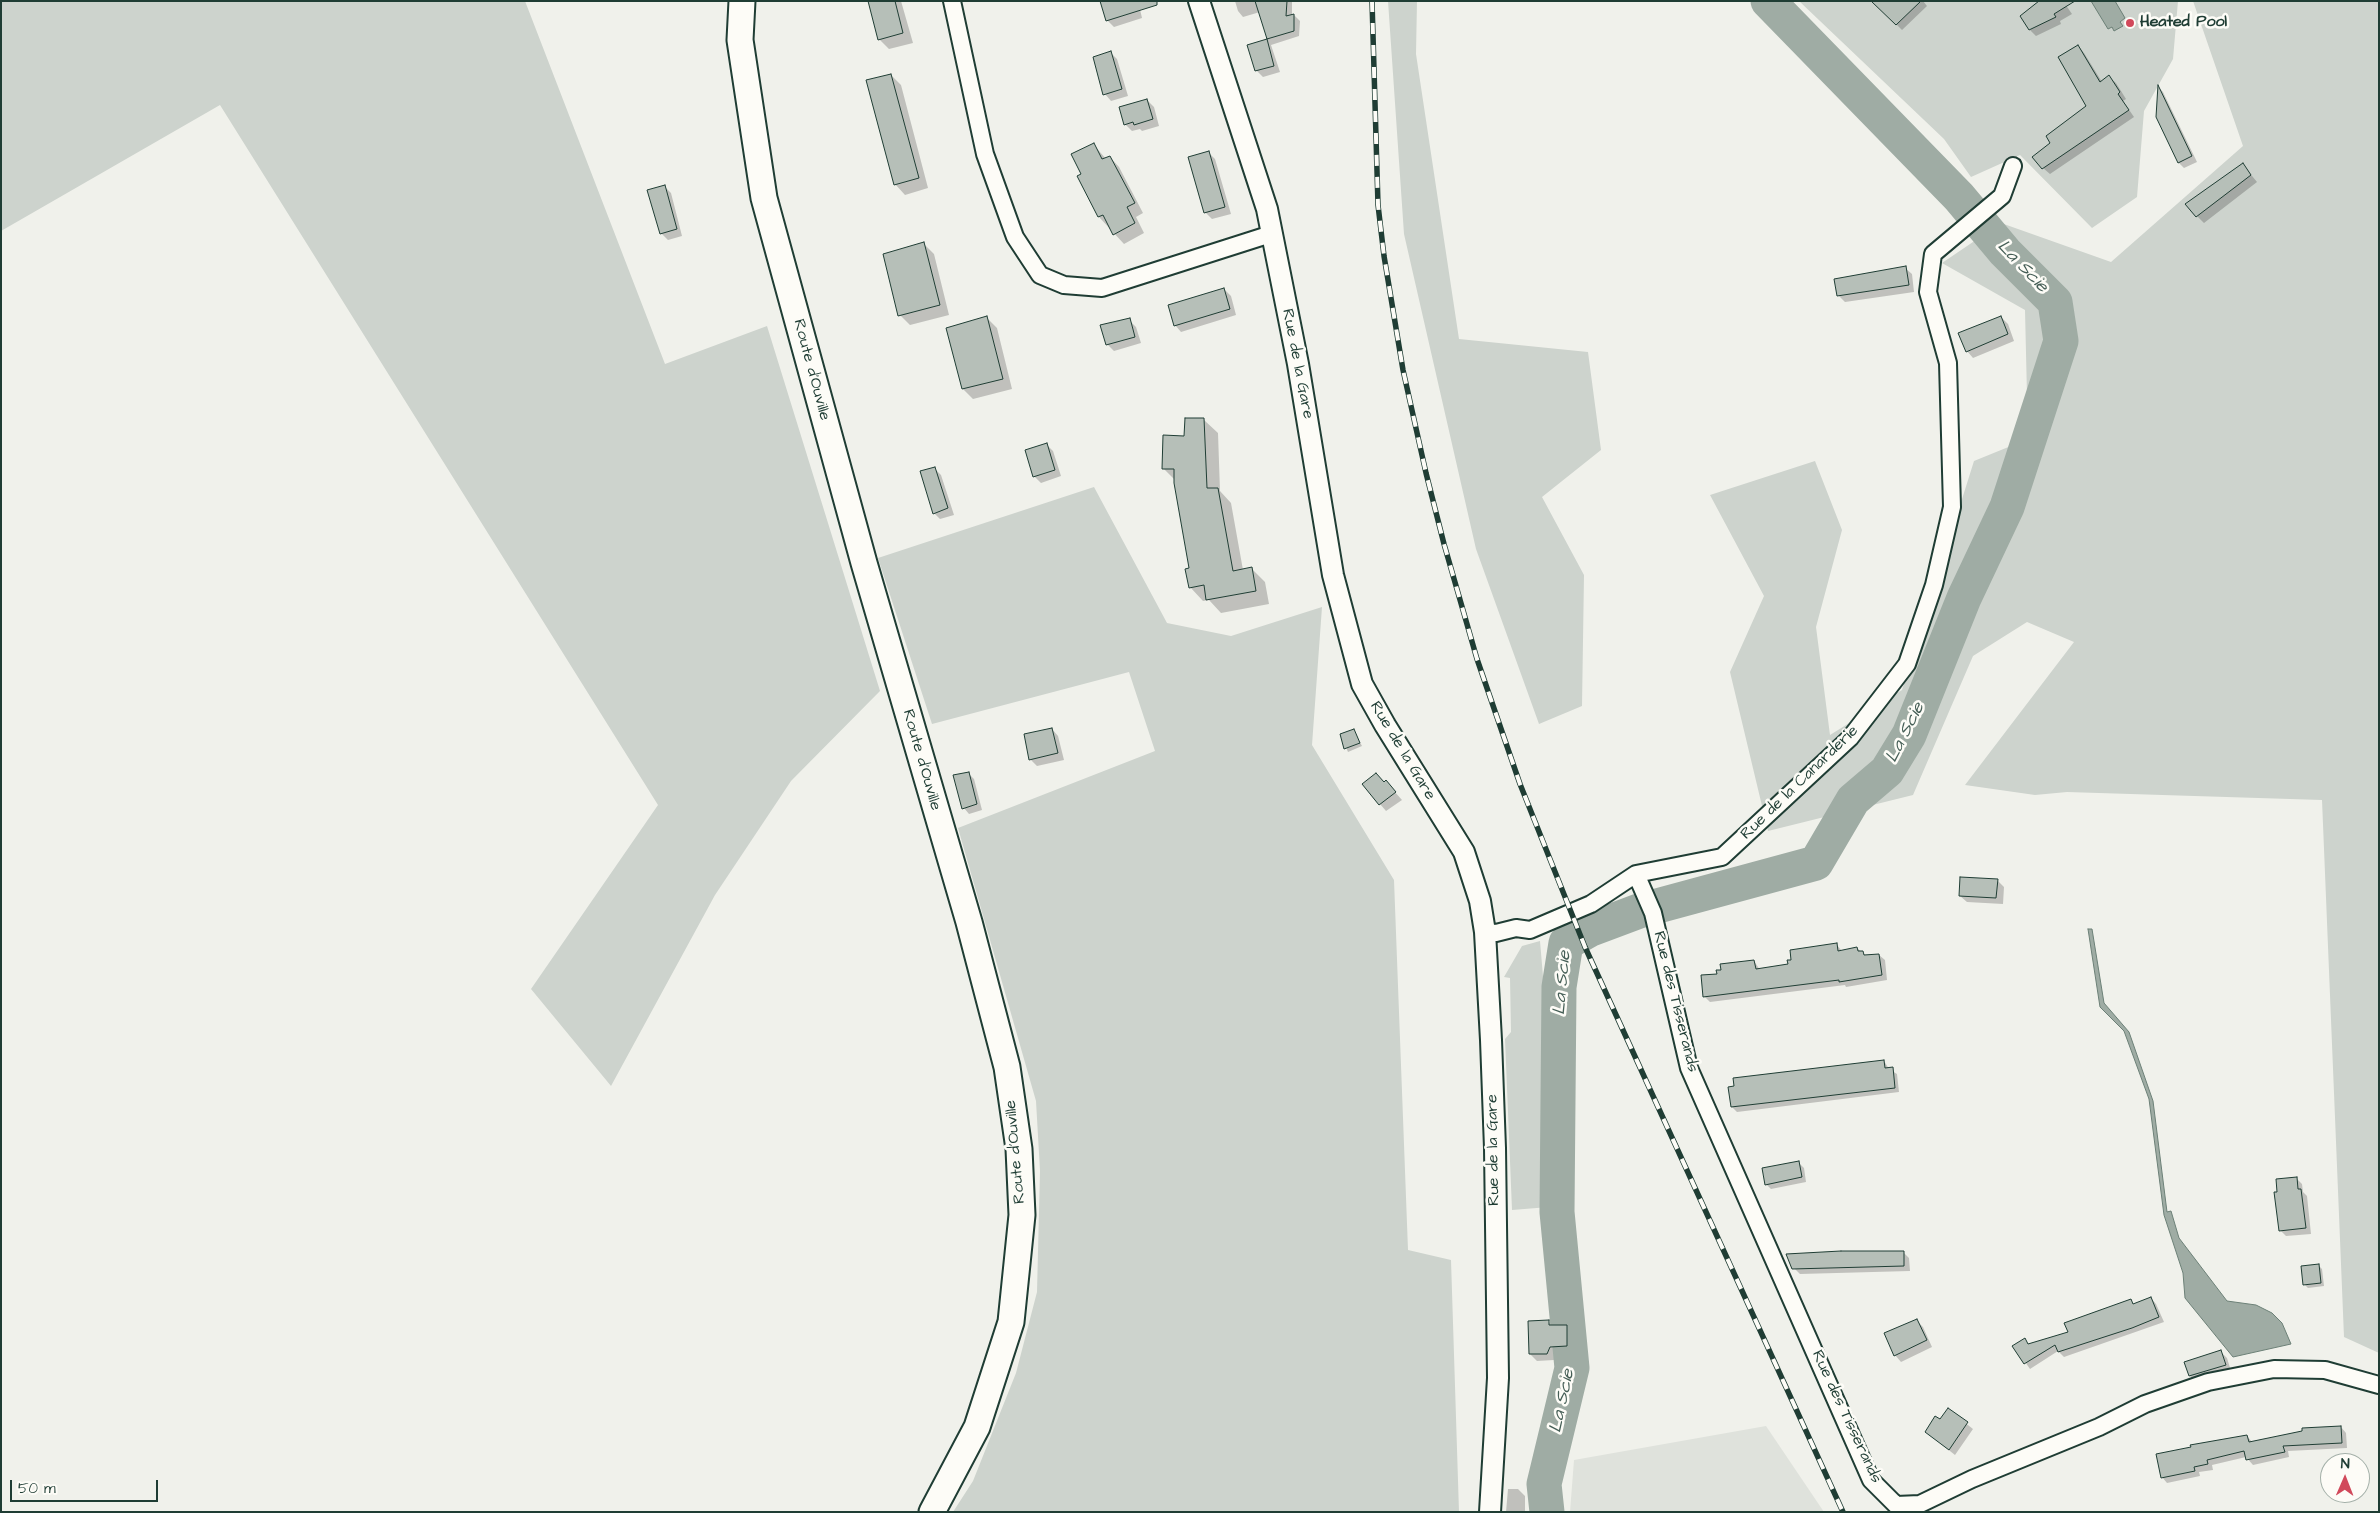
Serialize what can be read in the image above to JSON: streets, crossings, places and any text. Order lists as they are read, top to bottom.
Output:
{
  "streets": {
    "main road": ["Route d'Ouville"],
    "street": ["Rue de la Gare", "Rue de la Canarderie", "Rue des Tisserands"]
  },
  "crossings": [
    ["Rue de la Gare", "Rue de la Canarderie"],
    ["Rue de la Canarderie", "Rue des Tisserands"]
  ],
  "water": ["La Scie"],
  "places": ["Heated Pool"],
  "scale_bar": "50 m",
  "north": "top"
}
